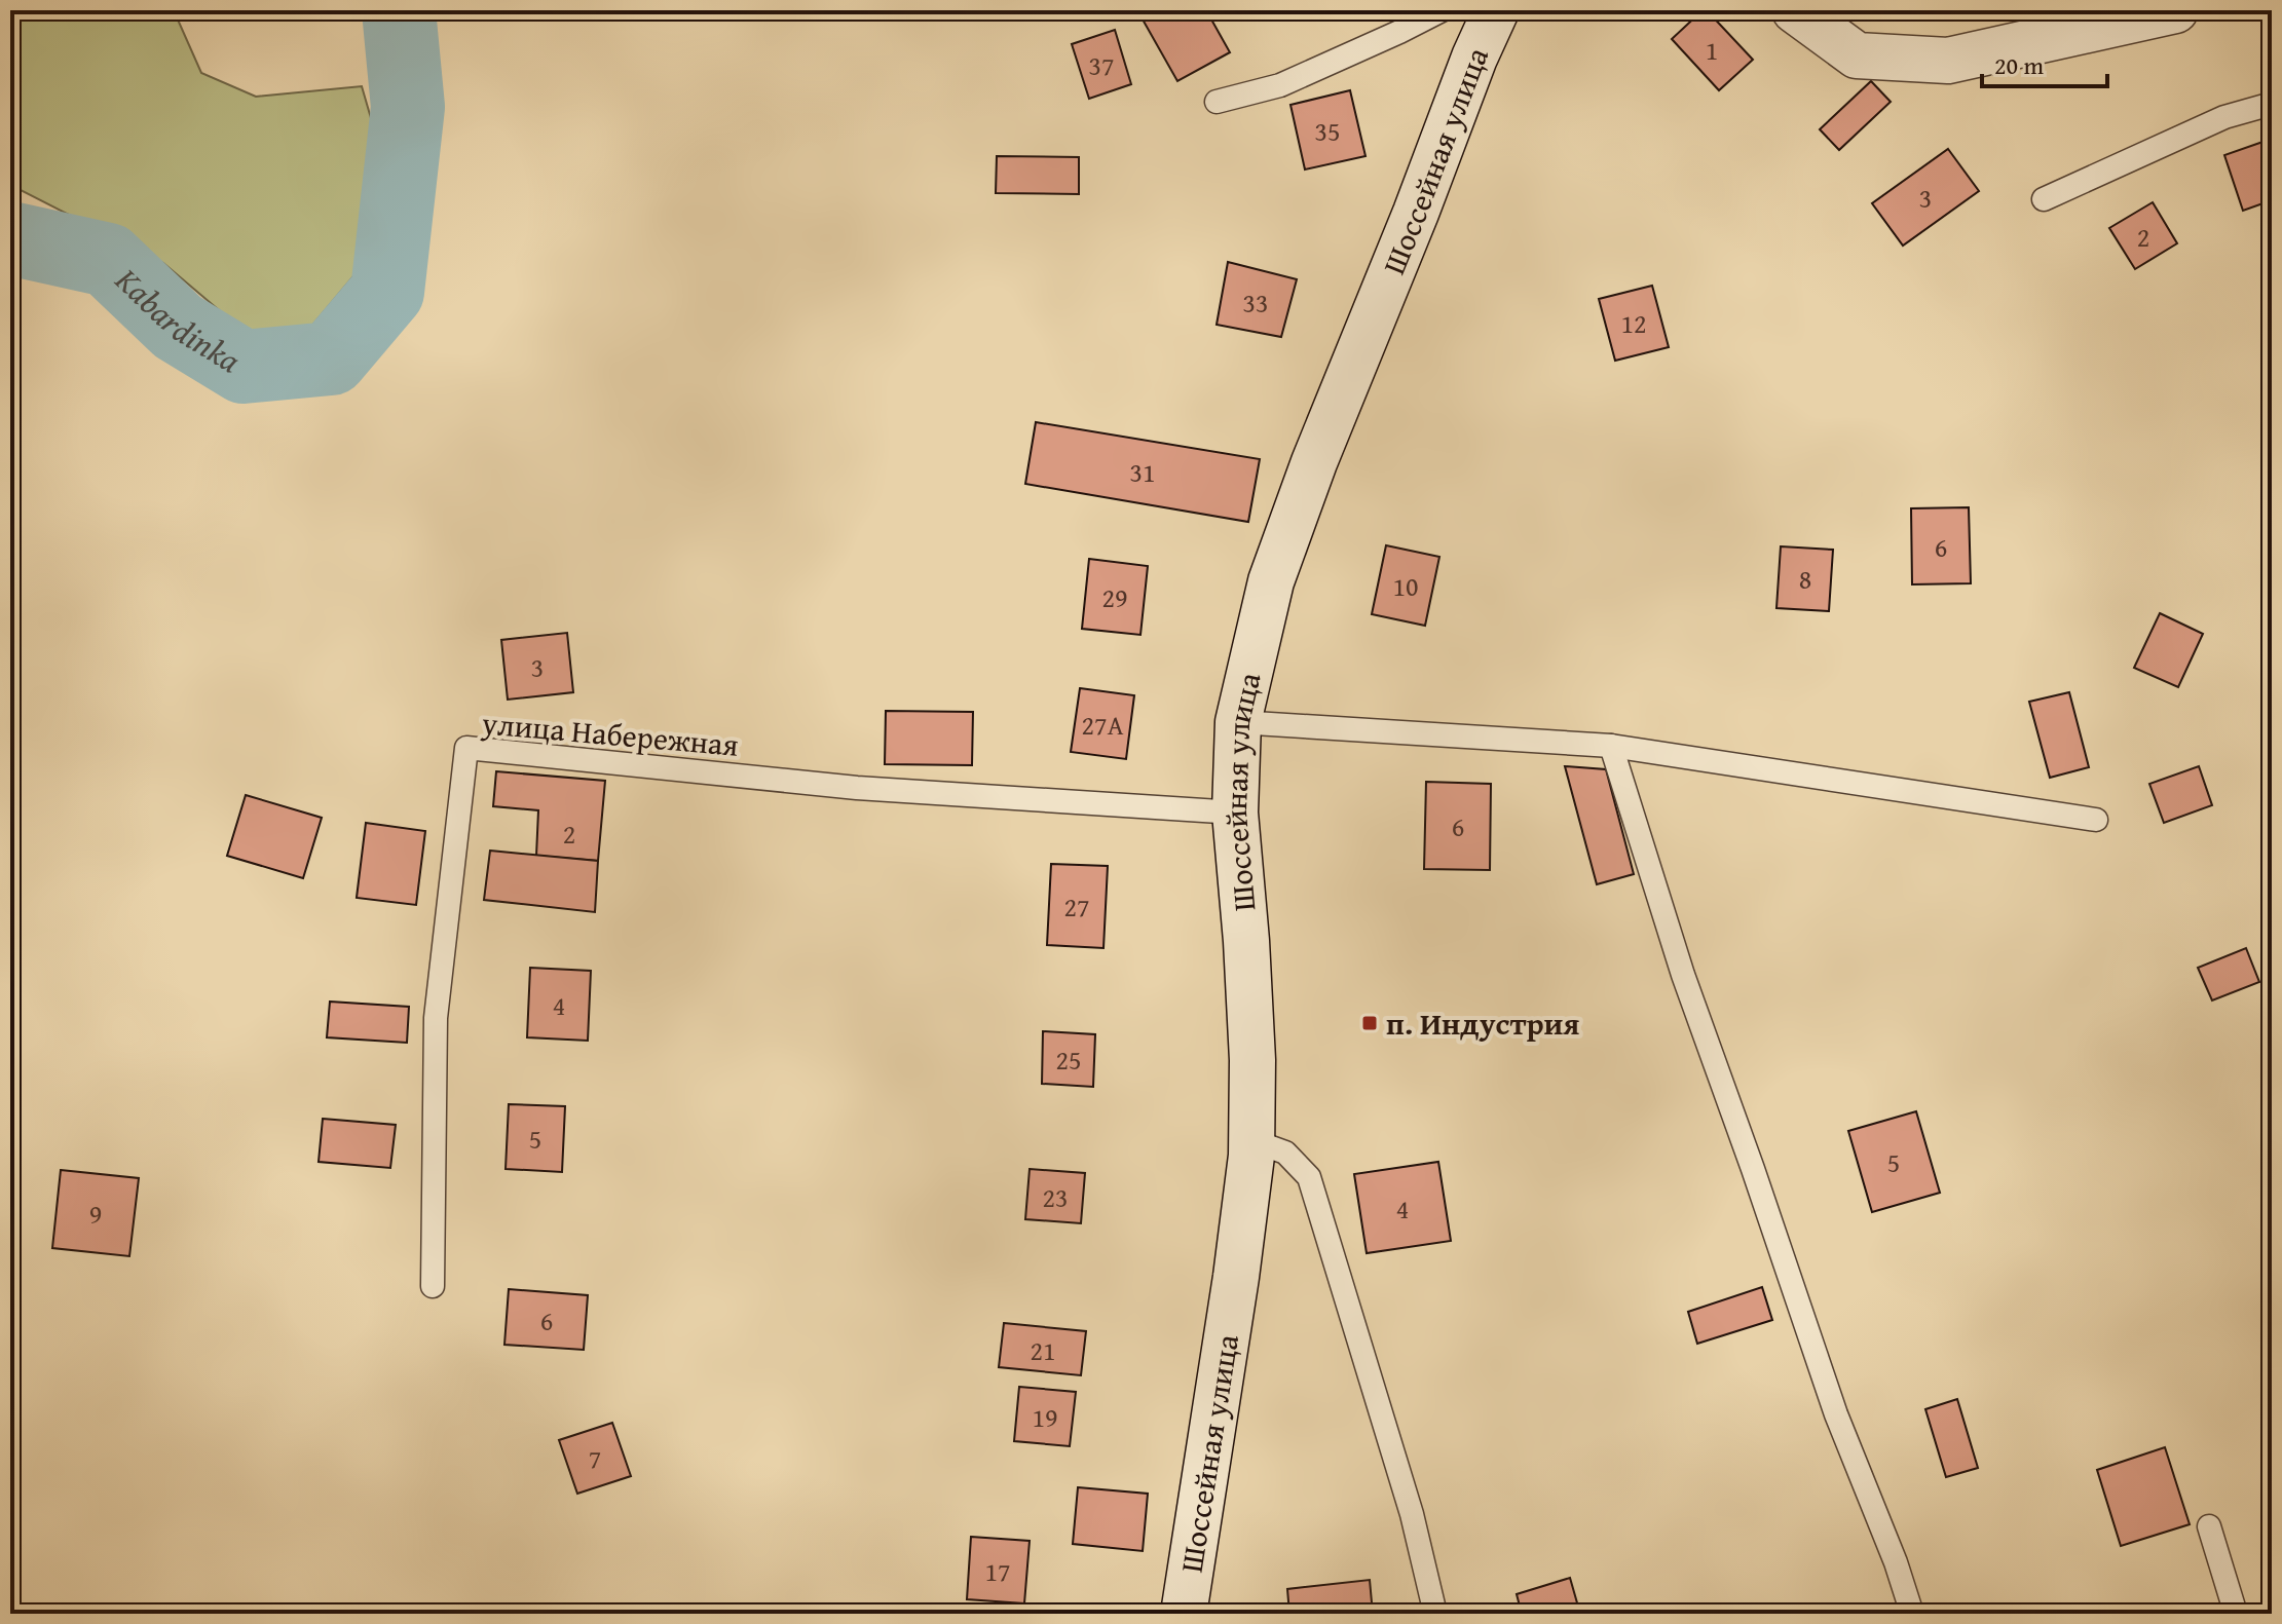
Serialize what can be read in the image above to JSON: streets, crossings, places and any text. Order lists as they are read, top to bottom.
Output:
{
  "streets": {
    "street": ["Шоссейная улица"],
    "lane": ["улица Набережная"]
  },
  "crossings": [
    ["Шоссейная улица", "улица Набережная"]
  ],
  "water": ["Kabardinka"],
  "places": {
    "transit": ["п. Индустрия"]
  },
  "house_numbers": [
    "1",
    "37",
    "35",
    "3",
    "2",
    "33",
    "12",
    "31",
    "6",
    "8",
    "10",
    "29",
    "3",
    "27А",
    "6",
    "2",
    "27",
    "4",
    "25",
    "5",
    "5",
    "23",
    "4",
    "9",
    "6",
    "21",
    "19",
    "7",
    "17"
  ],
  "scale_bar": "20 m"
}
